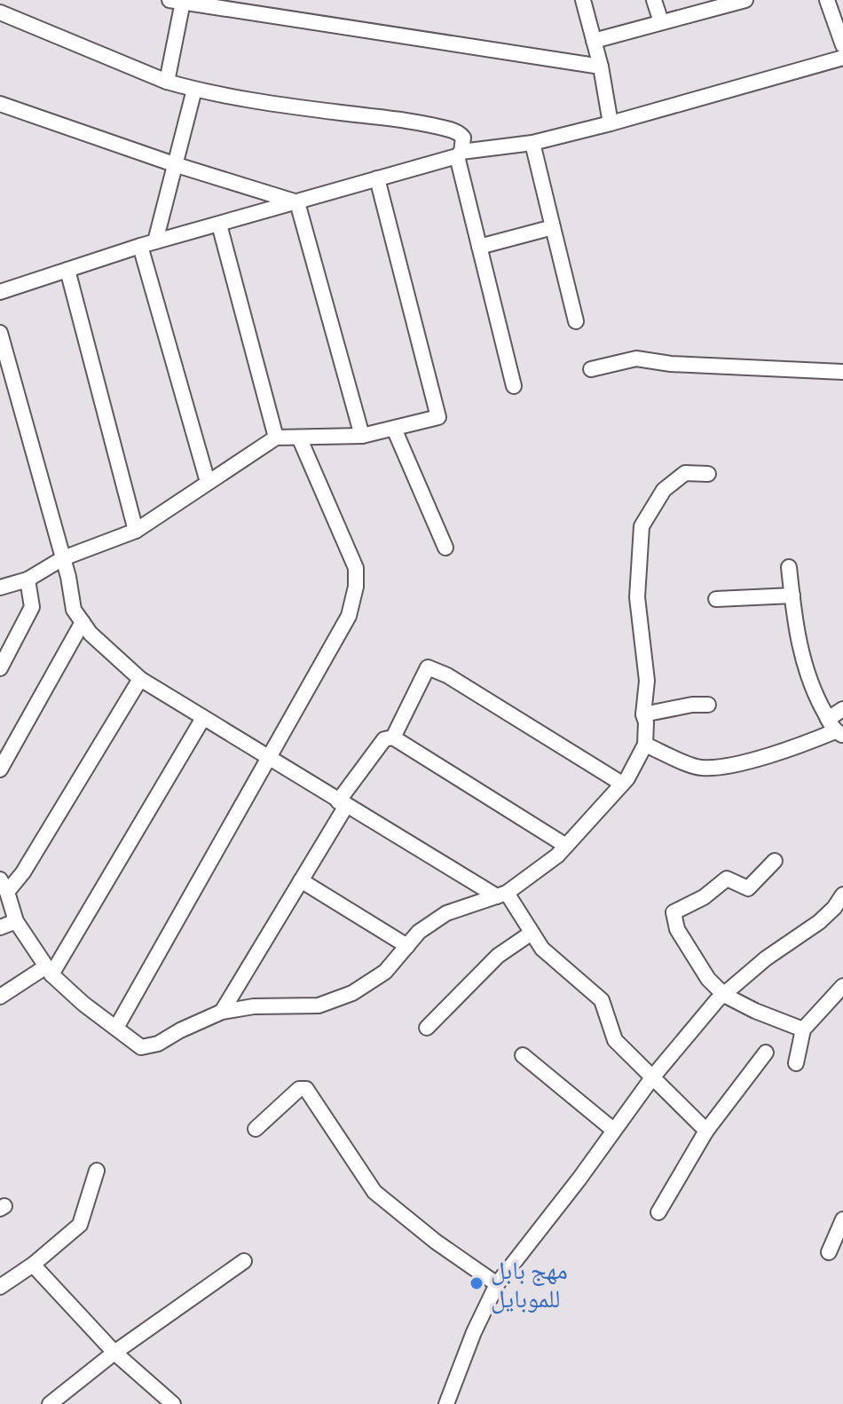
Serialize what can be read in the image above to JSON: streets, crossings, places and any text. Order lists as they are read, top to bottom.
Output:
{
  "places": ["مهج بابل للموبايل"]
}
